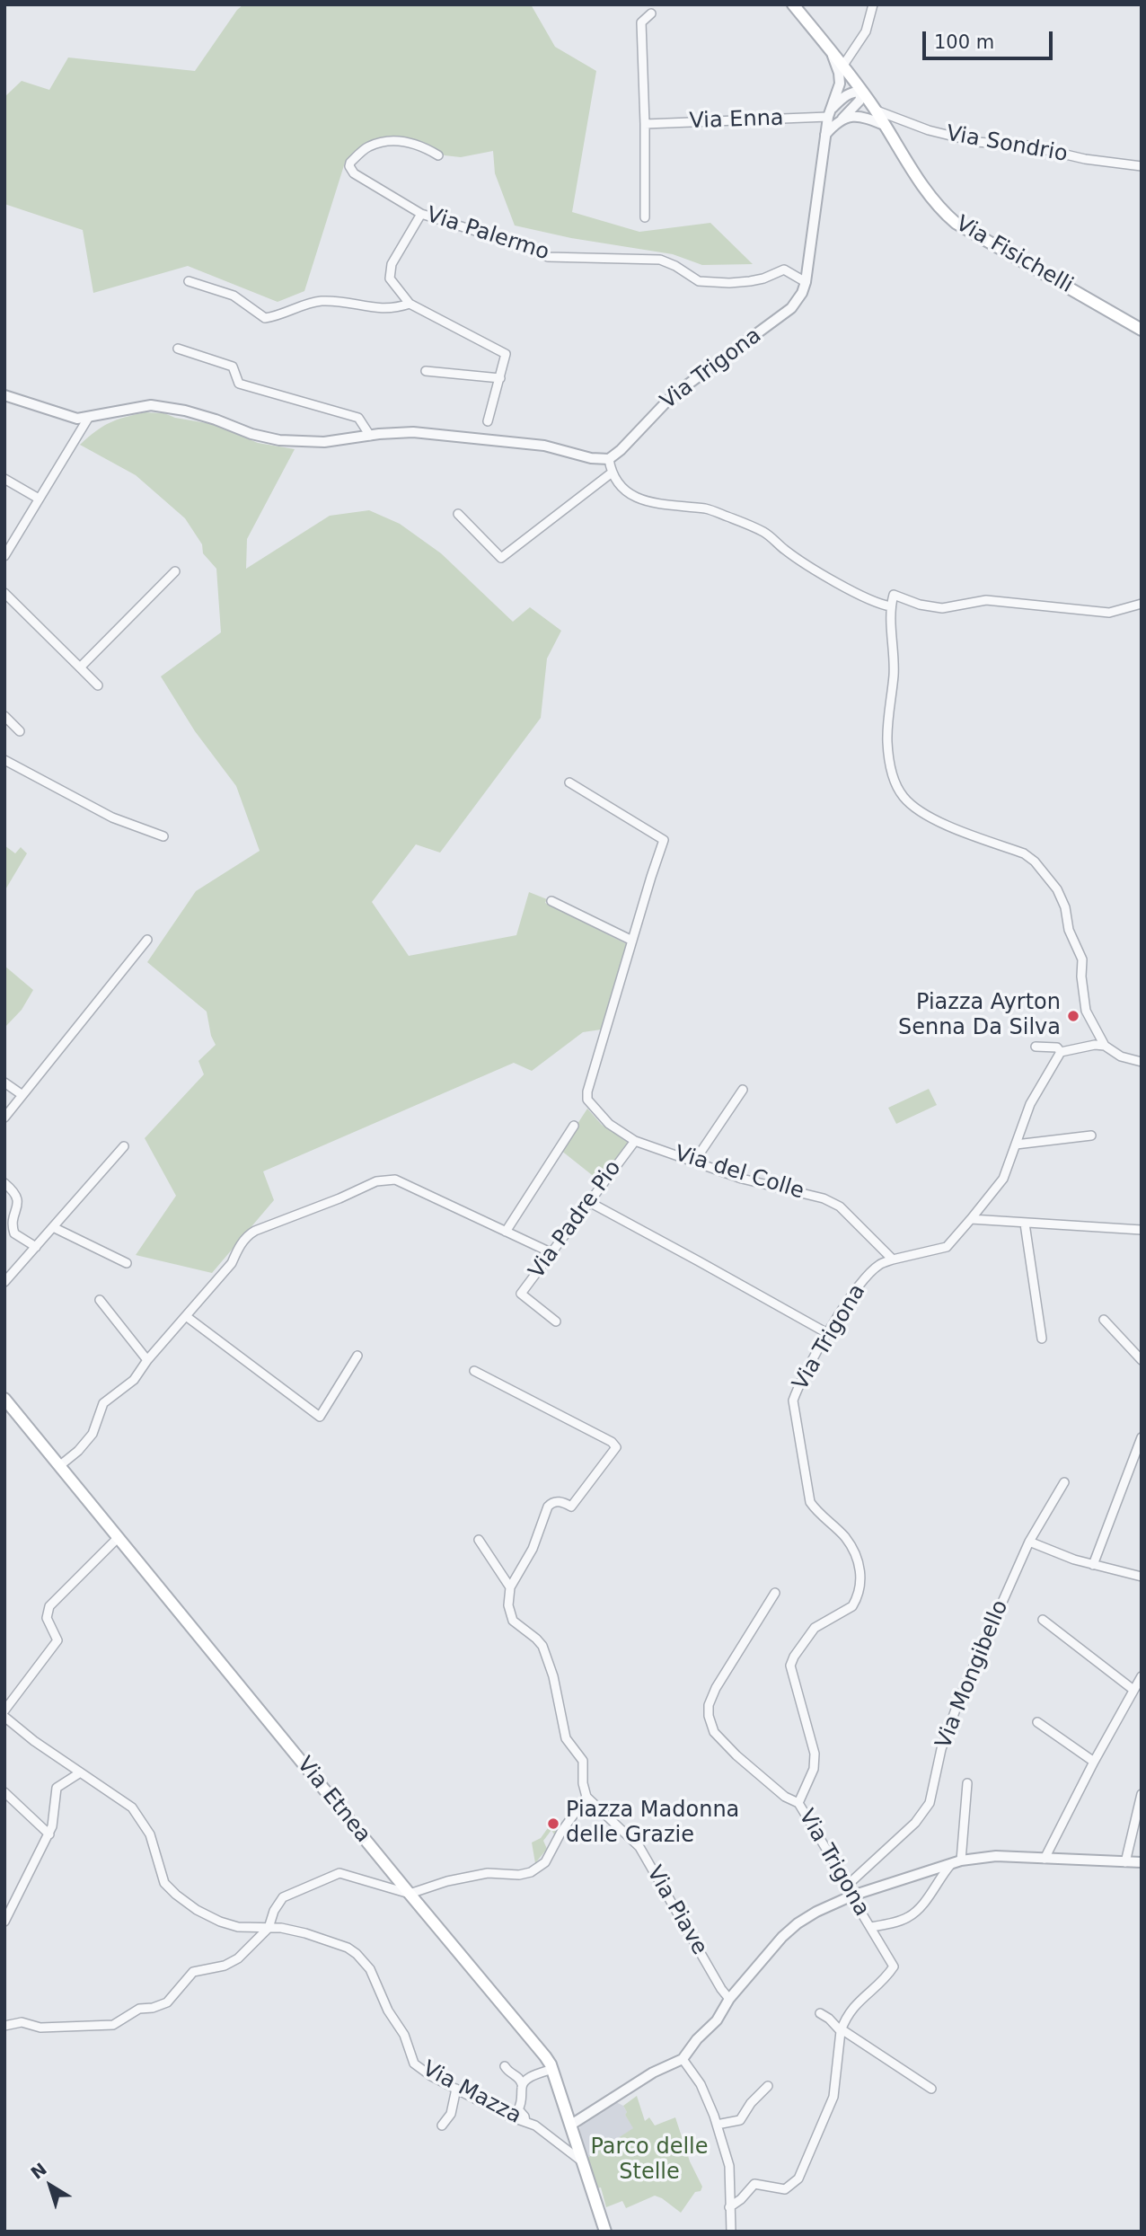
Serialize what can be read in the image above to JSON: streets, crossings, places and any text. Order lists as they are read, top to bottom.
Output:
{
  "streets": {
    "main road": ["Via Fisichelli", "Via Etnea"],
    "street": [
      "Via Enna",
      "Via Sondrio",
      "Via Palermo",
      "Via Trigona",
      "Via del Colle",
      "Via Padre Pio",
      "Via Mongibello",
      "Via Piave",
      "Via Mazza"
    ]
  },
  "crossings": [
    ["Via Enna", "Via Trigona"],
    ["Via Sondrio", "Via Fisichelli"],
    ["Via Palermo", "Via Trigona"],
    ["Via Fisichelli", "Via Trigona"],
    ["Via Trigona", "Via del Colle"],
    ["Via Trigona", "Via Mongibello"],
    ["Via del Colle", "Via Padre Pio"],
    ["Via Etnea", "Via Mazza"]
  ],
  "parks": ["Parco delle Stelle"],
  "places": ["Piazza Ayrton Senna Da Silva", "Piazza Madonna delle Grazie"],
  "scale_bar": "100 m",
  "north": "top left"
}
